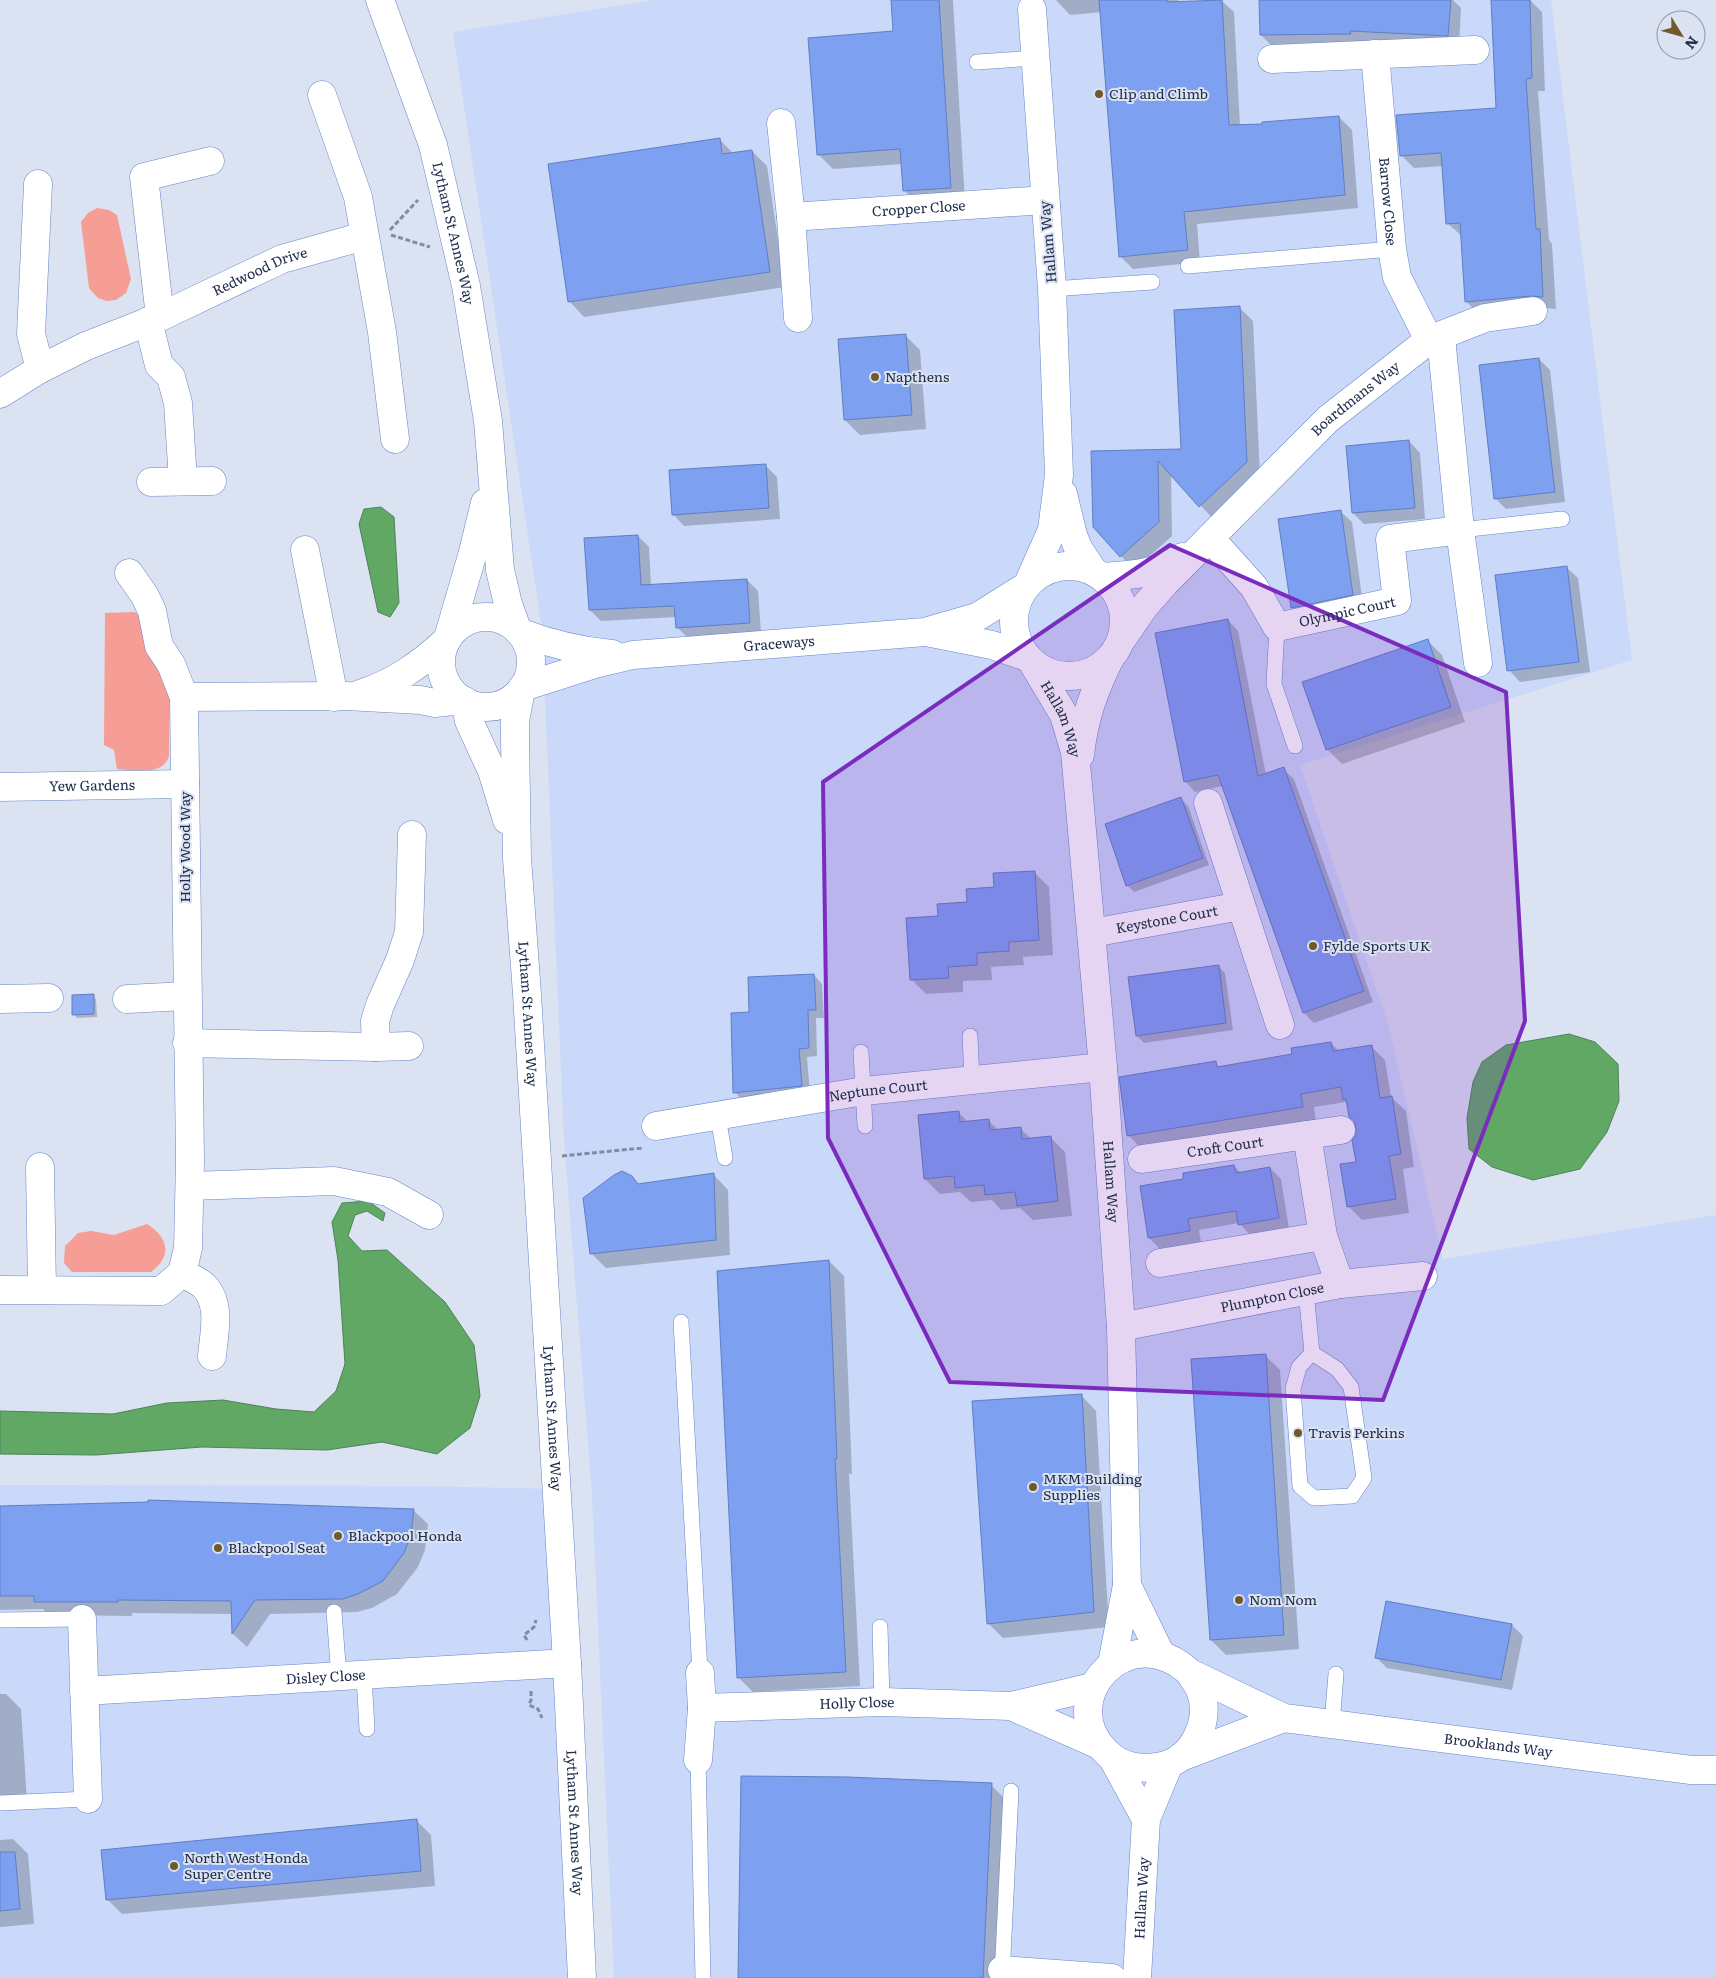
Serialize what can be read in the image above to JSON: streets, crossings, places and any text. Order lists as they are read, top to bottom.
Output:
{
  "streets": {
    "street": [
      "Barrow Close",
      "Cropper Close",
      "Lytham St Annes Way",
      "Hallam Way",
      "Redwood Drive",
      "Boardmans Way",
      "Olympic Court",
      "Graceways",
      "Yew Gardens",
      "Holly Wood Way",
      "Keystone Court",
      "Neptune Court",
      "Croft Court",
      "Plumpton Close",
      "Disley Close",
      "Holly Close",
      "Brooklands Way"
    ]
  },
  "crossings": [
    ["Barrow Close", "Boardmans Way"],
    ["Cropper Close", "Hallam Way"],
    ["Lytham St Annes Way", "Graceways"],
    ["Lytham St Annes Way", "Disley Close"],
    ["Hallam Way", "Boardmans Way"],
    ["Hallam Way", "Graceways"],
    ["Hallam Way", "Keystone Court"],
    ["Hallam Way", "Neptune Court"],
    ["Hallam Way", "Plumpton Close"],
    ["Hallam Way", "Holly Close"],
    ["Hallam Way", "Brooklands Way"],
    ["Boardmans Way", "Graceways"],
    ["Yew Gardens", "Holly Wood Way"],
    ["Holly Close", "Brooklands Way"]
  ],
  "places": [
    "Clip and Climb",
    "Napthens",
    "Fylde Sports UK",
    "Travis Perkins",
    "MKM Building Supplies",
    "Blackpool Honda",
    "Blackpool Seat",
    "Nom Nom",
    "North West Honda Super Centre"
  ],
  "north": "bottom right"
}
